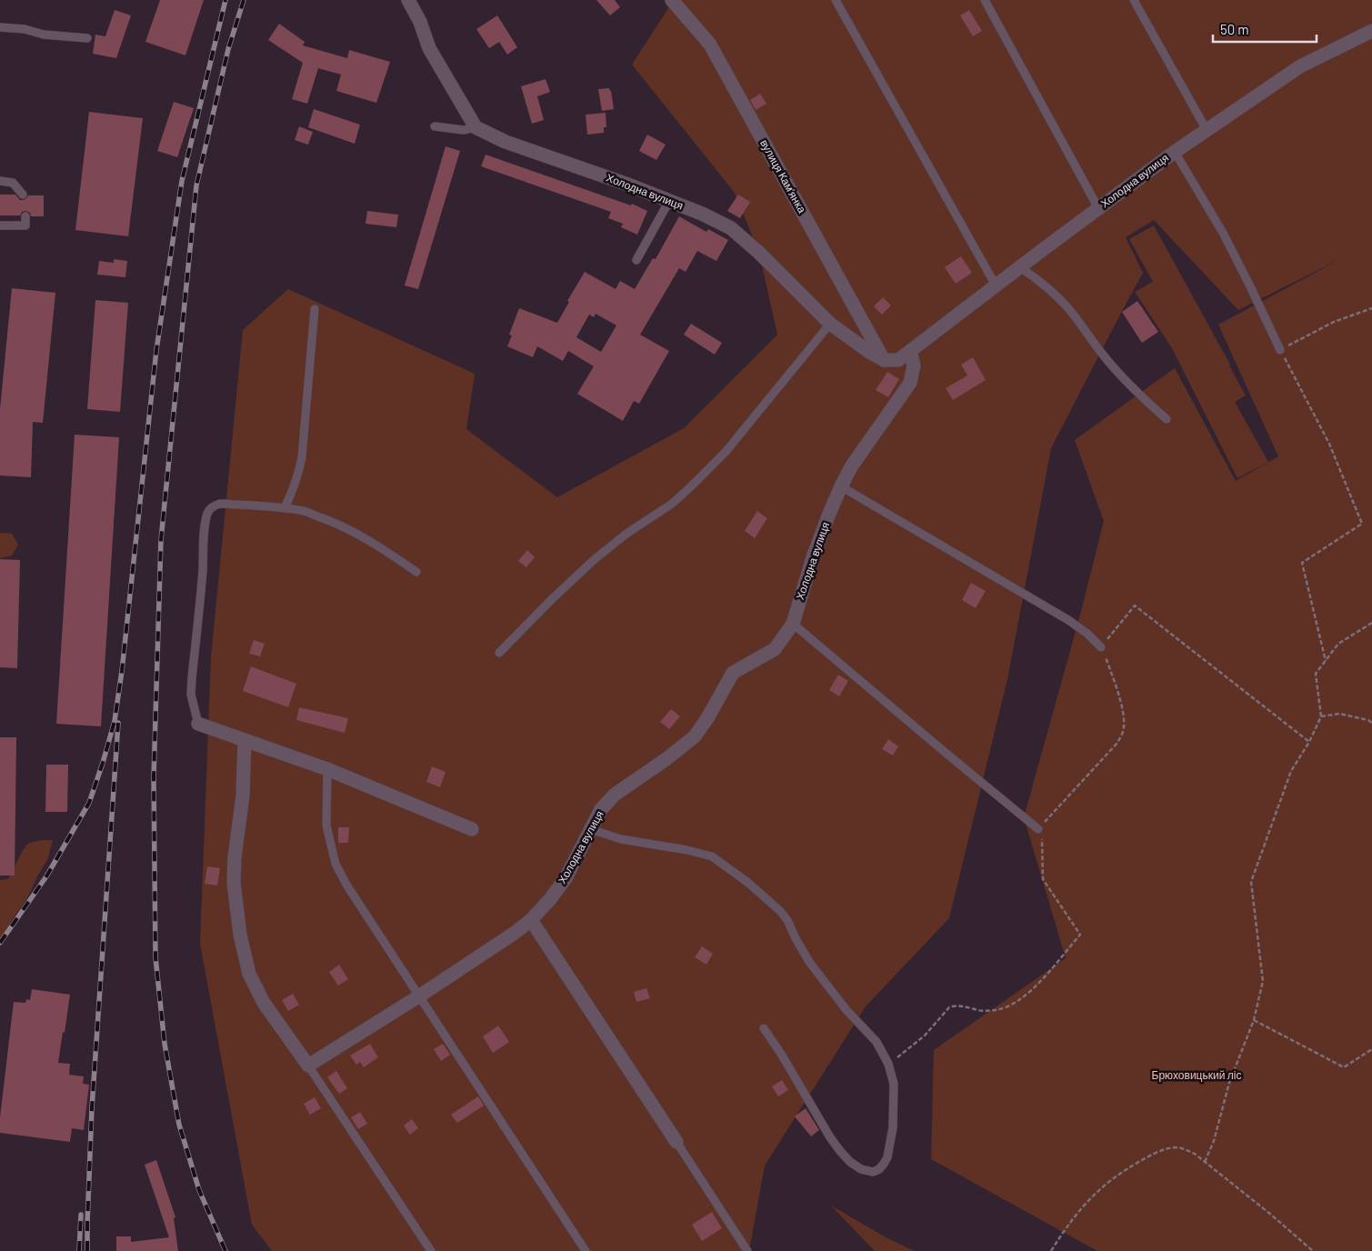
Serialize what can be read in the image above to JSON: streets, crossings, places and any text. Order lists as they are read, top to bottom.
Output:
{
  "streets": {
    "street": ["вулиця Камʼянка", "Холодна вулиця"]
  },
  "crossings": [
    ["вулиця Камʼянка", "Холодна вулиця"]
  ],
  "parks": ["Брюховицький ліс"],
  "scale_bar": "50 m"
}
